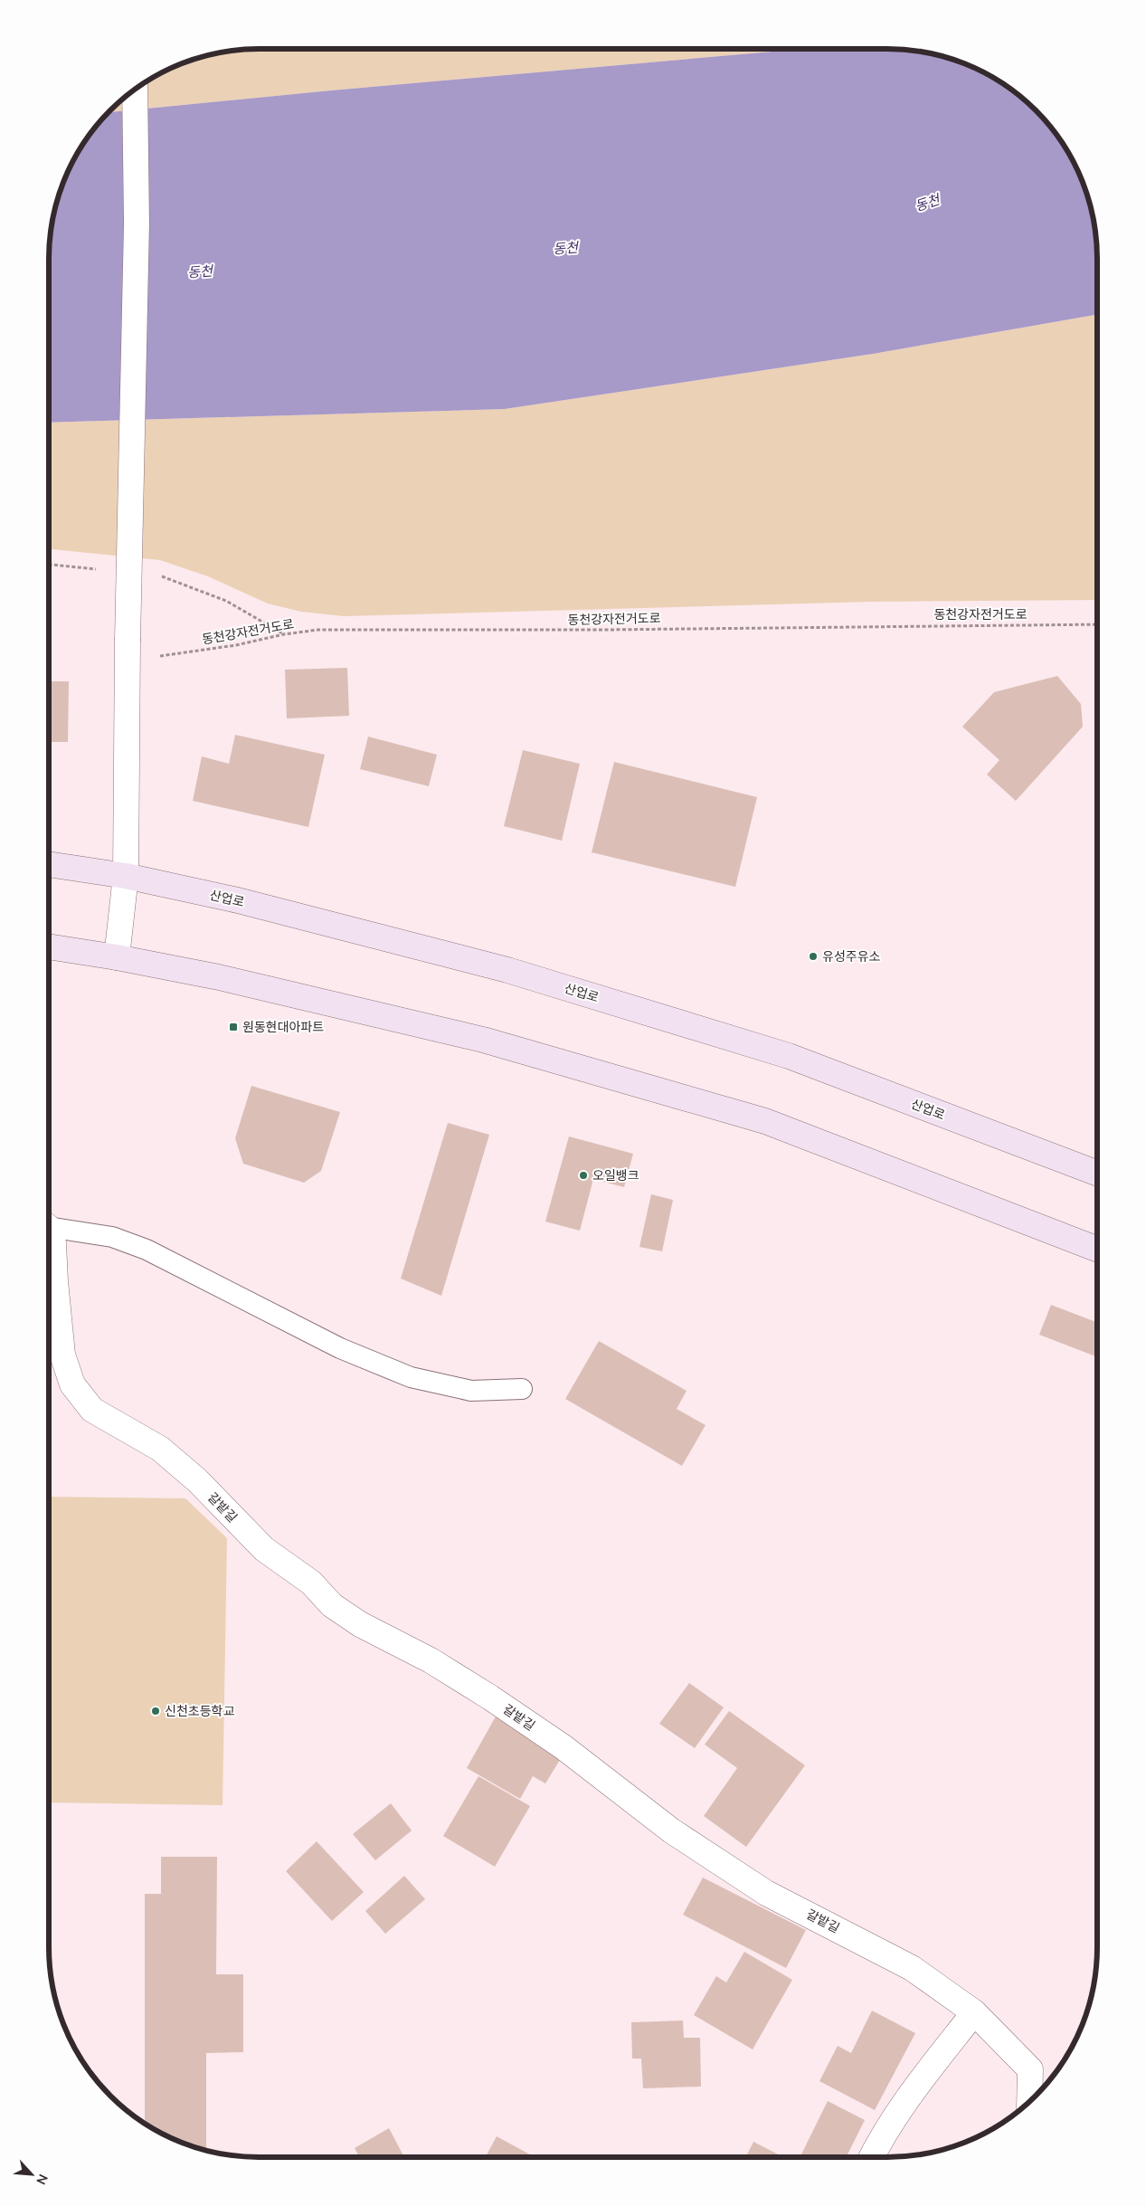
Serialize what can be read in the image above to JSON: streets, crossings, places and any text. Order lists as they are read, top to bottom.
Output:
{
  "streets": {
    "main road": ["산업로"],
    "street": ["갈밭길"],
    "path": ["동천강자전거도로"]
  },
  "water": ["동천"],
  "places": {
    "other": ["유성주유소", "오일뱅크", "신천초등학교"],
    "transit": ["원동현대아파트"]
  },
  "north": "bottom right"
}
